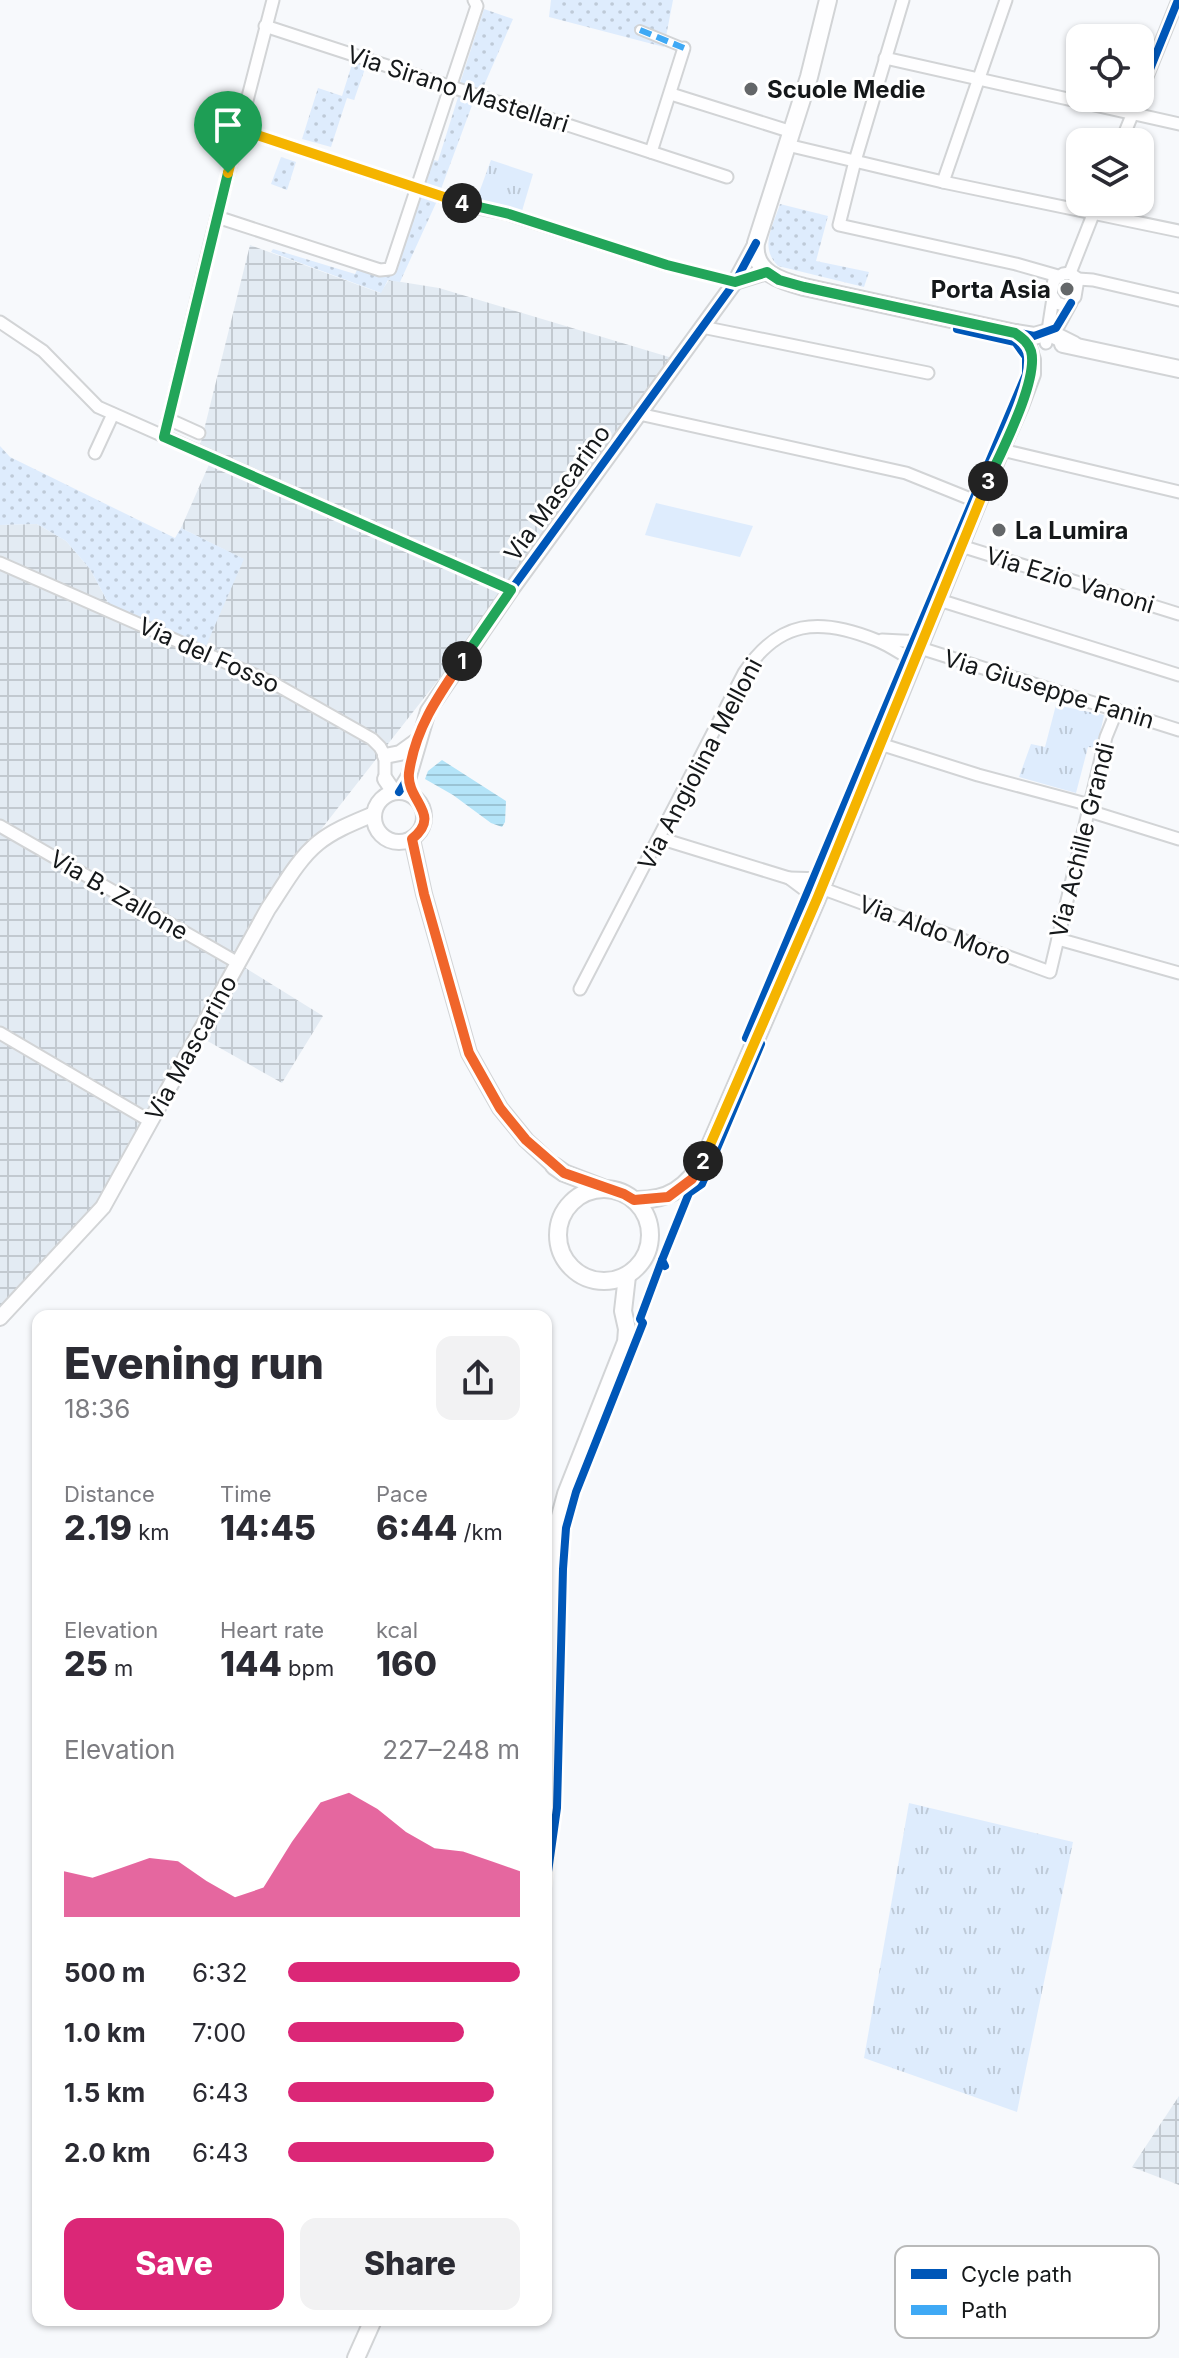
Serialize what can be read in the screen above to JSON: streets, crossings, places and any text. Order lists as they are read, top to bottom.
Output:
{
  "streets": {
    "street": [
      "Via Sirano Mastellari",
      "Via Mascarino",
      "Via Ezio Vanoni",
      "Via del Fosso",
      "Via Giuseppe Fanin",
      "Via Angiolina Melloni",
      "Via Achille Grandi",
      "Via B. Zallone",
      "Via Aldo Moro"
    ]
  },
  "crossings": [
    ["Via Mascarino", "Via B. Zallone"],
    ["Via Giuseppe Fanin", "Via Angiolina Melloni"],
    ["Via Giuseppe Fanin", "Via Achille Grandi"],
    ["Via Achille Grandi", "Via Aldo Moro"]
  ],
  "places": ["Scuole Medie", "Porta Asia", "La Lumira"],
  "legend": ["Cycle path", "Path"],
  "page": {
    "pins": [
      "4",
      "3",
      "1",
      "2"
    ],
    "heading": ["Evening run", "18:36"],
    "stats": [
      ["Distance", "2.19 km"],
      ["Time", "14:45"],
      ["Pace", "6:44 /km"],
      ["Elevation", "25 m"],
      ["Heart rate", "144 bpm"],
      ["kcal", "160"]
    ],
    "chart": ["Elevation", "227–248 m"],
    "list": [
      {
        "name": "500 m",
        "note": "6:32"
      },
      {
        "name": "1.0 km",
        "note": "7:00"
      },
      {
        "name": "1.5 km",
        "note": "6:43"
      },
      {
        "name": "2.0 km",
        "note": "6:43"
      }
    ],
    "buttons": ["Save", "Share"]
  }
}
